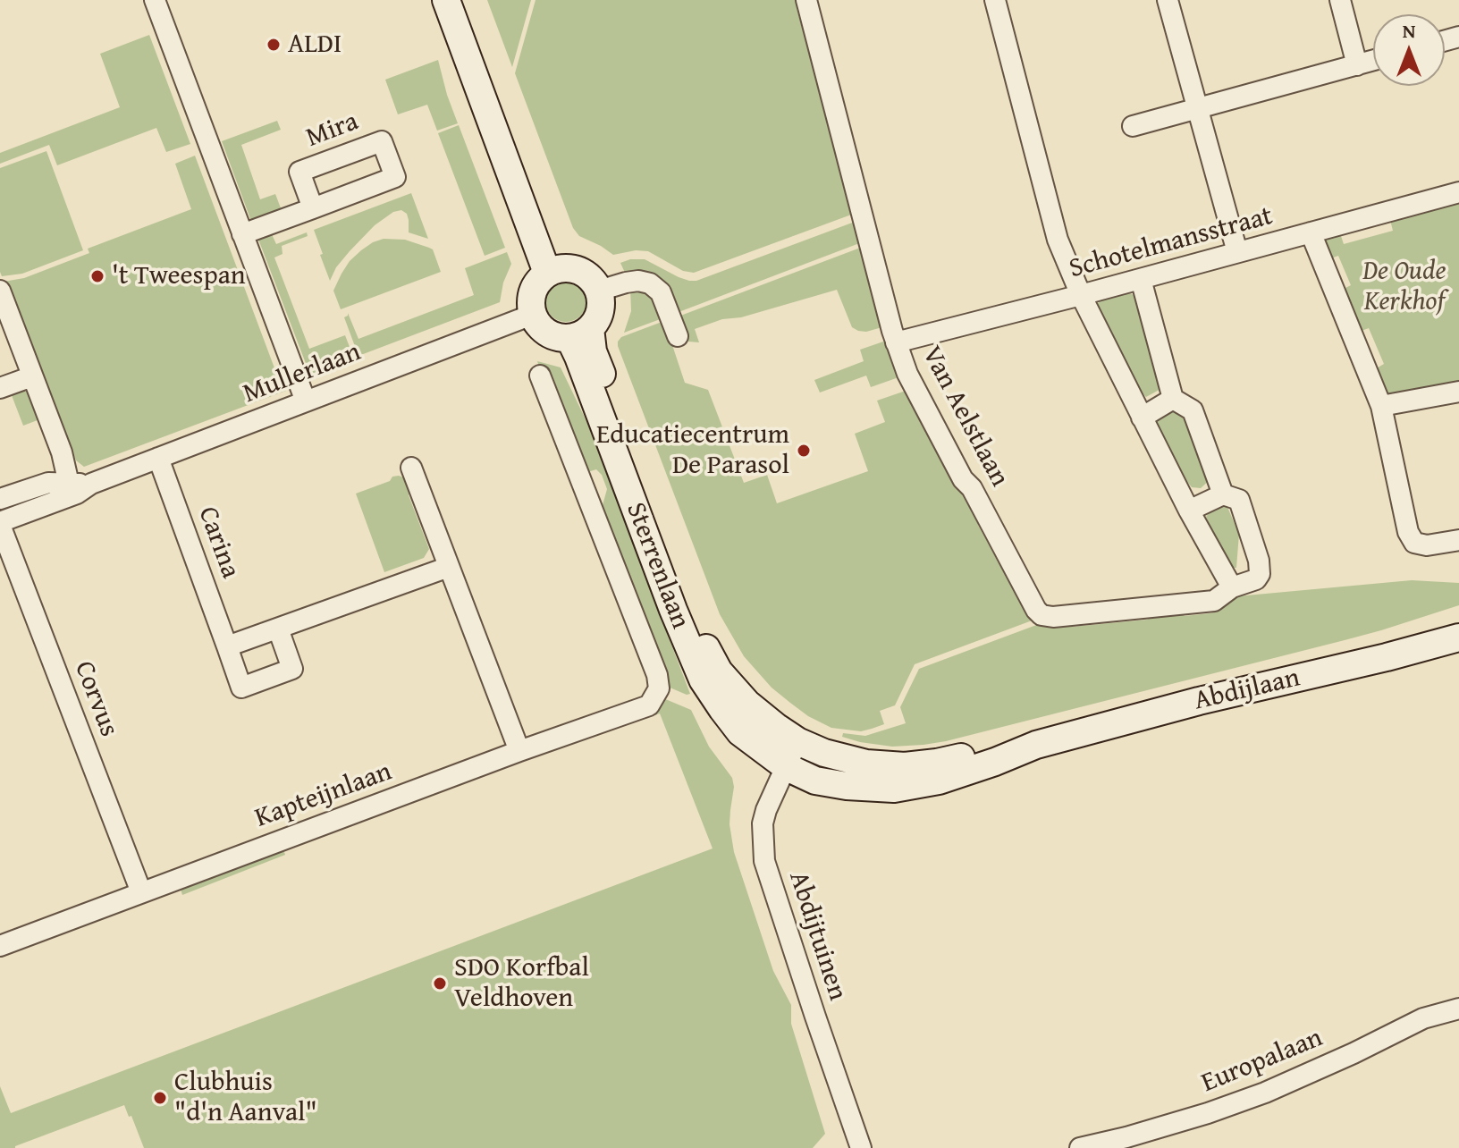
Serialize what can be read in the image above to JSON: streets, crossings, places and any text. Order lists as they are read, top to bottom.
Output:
{
  "streets": {
    "street": [
      "Mira",
      "Schotelmansstraat",
      "Mullerlaan",
      "Van Aelstlaan",
      "Carina",
      "Sterrenlaan",
      "Abdijlaan",
      "Corvus",
      "Kapteijnlaan",
      "Abdijtuinen",
      "Europalaan"
    ]
  },
  "crossings": [
    ["Schotelmansstraat", "Van Aelstlaan"],
    ["Mullerlaan", "Carina"],
    ["Mullerlaan", "Sterrenlaan"],
    ["Mullerlaan", "Corvus"],
    ["Sterrenlaan", "Abdijlaan"],
    ["Sterrenlaan", "Kapteijnlaan"],
    ["Sterrenlaan", "Abdijtuinen"],
    ["Abdijlaan", "Abdijtuinen"],
    ["Corvus", "Kapteijnlaan"]
  ],
  "parks": ["De Oude Kerkhof"],
  "places": [
    "ALDI",
    "'t Tweespan",
    "Educatiecentrum De Parasol",
    "SDO Korfbal Veldhoven",
    "Clubhuis \"d'n Aanval\""
  ],
  "north": "top"
}
